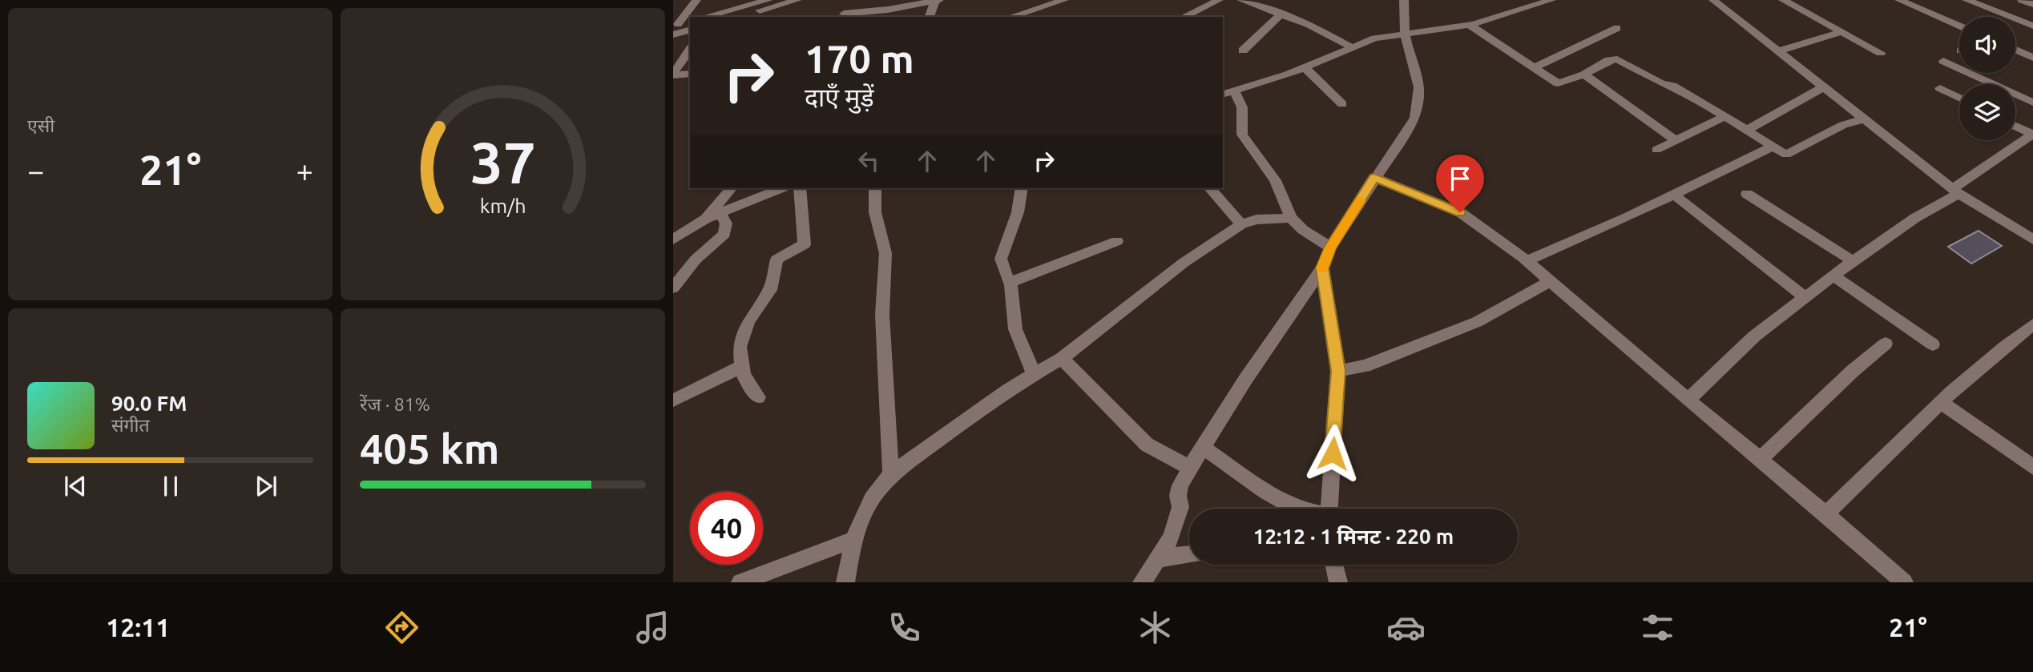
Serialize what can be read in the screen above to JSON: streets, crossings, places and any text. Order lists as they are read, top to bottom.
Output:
{
  "page": {
    "tile": [
      "एसी",
      ["रेंज · 81%", "405 km"]
    ],
    "turn": ["170 m", "दाएँ मुड़ें"],
    "heat": ["−", "21°", "+"],
    "song": ["90.0 FM", "संगीत"],
    "limit": "40",
    "trip": "12:12 · 1 मिनट · 220 m",
    "tabs": ["12:11", "21°"],
    "gauge": ["37", "km/h"]
  }
}
